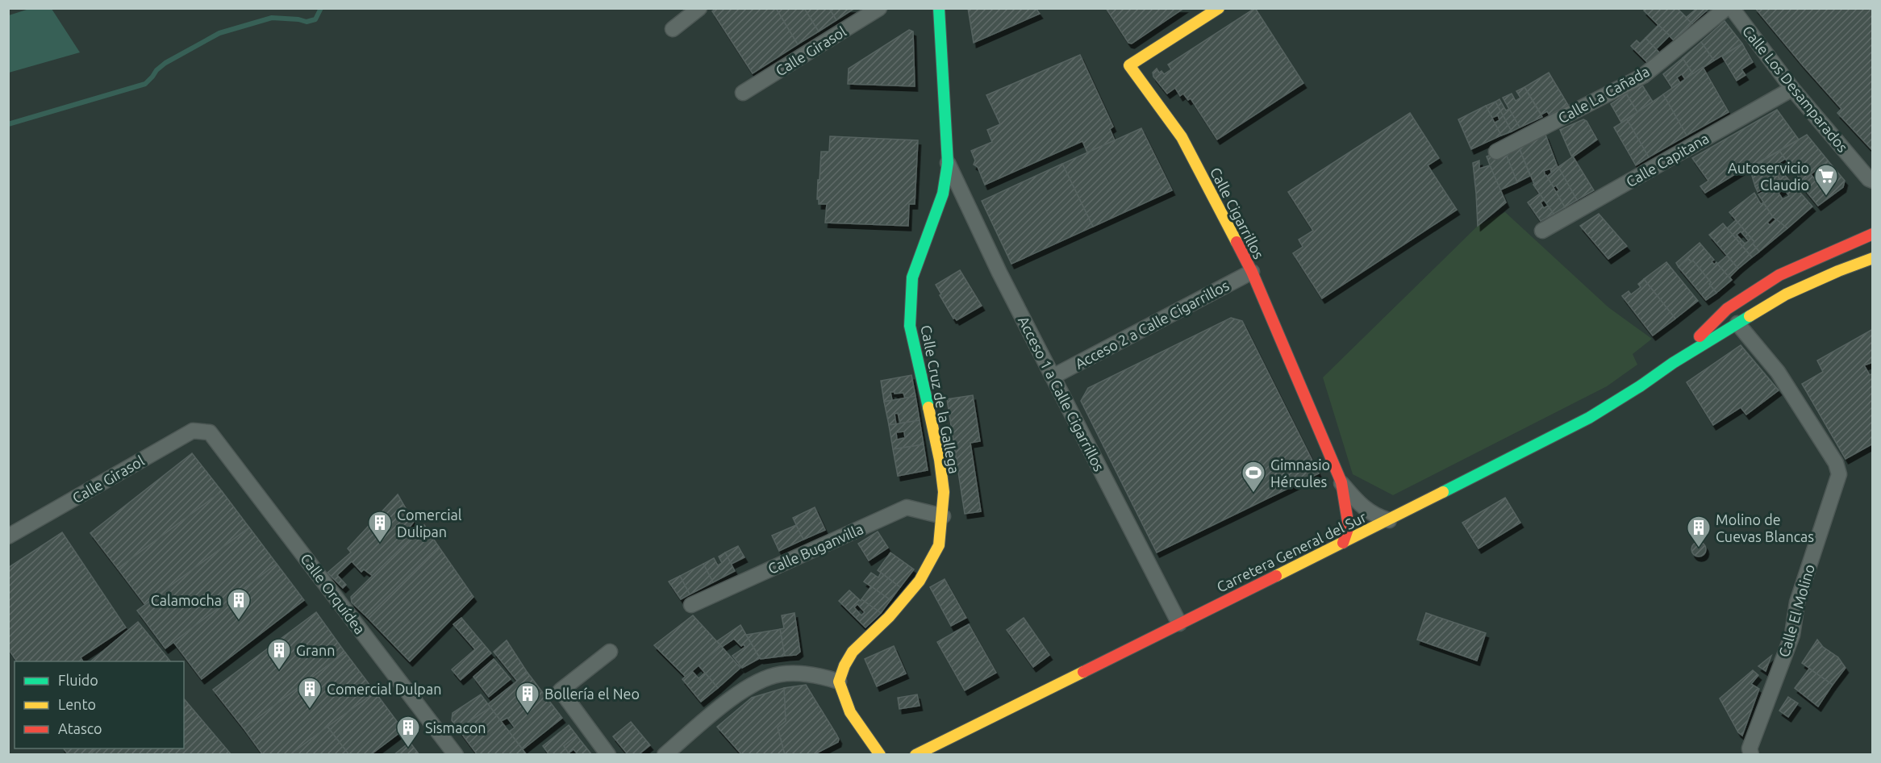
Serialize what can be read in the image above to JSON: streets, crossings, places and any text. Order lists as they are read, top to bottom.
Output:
{
  "streets": {
    "street": [
      "Calle Girasol",
      "Calle Los Desamparados",
      "Calle La Cañada",
      "Calle Capitana",
      "Calle Cigarrillos",
      "Acceso 2 a Calle Cigarrillos",
      "Acceso 1 a Calle Cigarrillos",
      "Calle Cruz de la Gallega",
      "Calle Buganvilla",
      "Carretera General del Sur",
      "Calle Orquídea",
      "Calle El Molino"
    ]
  },
  "crossings": [
    ["Calle Girasol", "Calle Orquídea"],
    ["Calle Los Desamparados", "Calle Capitana"],
    ["Calle Cigarrillos", "Acceso 2 a Calle Cigarrillos"],
    ["Calle Cigarrillos", "Carretera General del Sur"],
    ["Acceso 2 a Calle Cigarrillos", "Acceso 1 a Calle Cigarrillos"],
    ["Acceso 1 a Calle Cigarrillos", "Calle Cruz de la Gallega"],
    ["Acceso 1 a Calle Cigarrillos", "Carretera General del Sur"],
    ["Calle Cruz de la Gallega", "Calle Buganvilla"],
    ["Carretera General del Sur", "Calle El Molino"]
  ],
  "places": {
    "supermarket": ["Autoservicio Claudio"],
    "sports": ["Gimnasio Hércules"],
    "building": [
      "Comercial Dulipan",
      "Molino de Cuevas Blancas",
      "Calamocha",
      "Grann",
      "Comercial Dulpan",
      "Bollería el Neo",
      "Sismacon"
    ]
  },
  "legend": ["Fluido", "Lento", "Atasco"]
}
